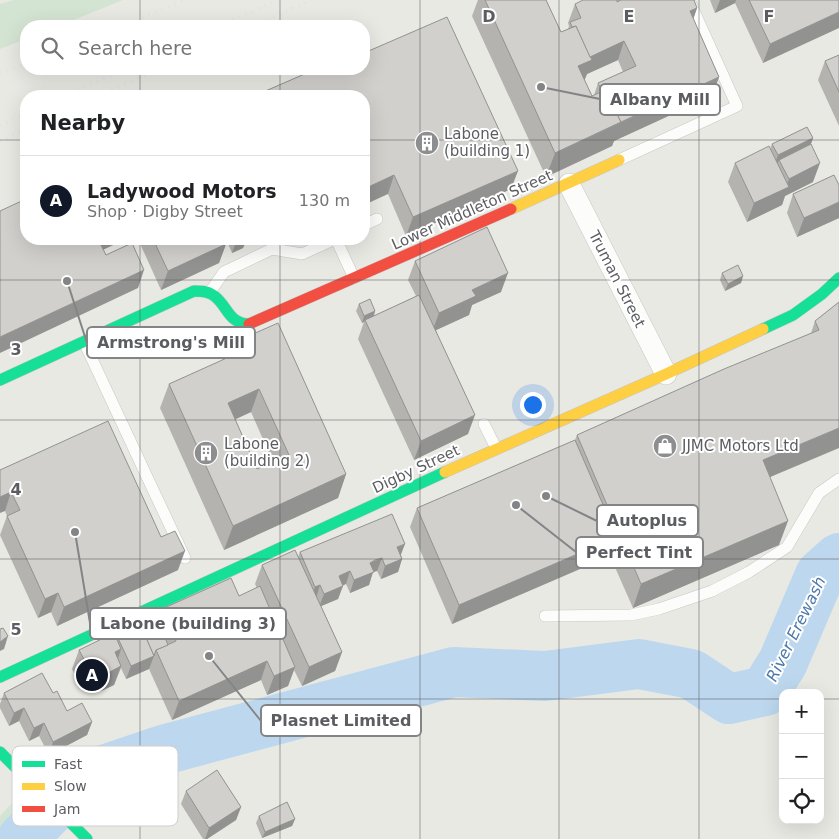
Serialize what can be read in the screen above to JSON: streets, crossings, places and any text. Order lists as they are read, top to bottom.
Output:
{
  "streets": {
    "street": ["Lower Middleton Street", "Truman Street", "Digby Street"]
  },
  "crossings": [
    ["Lower Middleton Street", "Truman Street"],
    ["Truman Street", "Digby Street"]
  ],
  "water": ["River Erewash"],
  "places": {
    "other": [
      "Albany Mill",
      "Armstrong's Mill",
      "Autoplus",
      "Perfect Tint",
      "Labone (building 3)",
      "Plasnet Limited"
    ],
    "building": ["Labone (building 1)", "Labone (building 2)"],
    "shop": ["JJMC Motors Ltd"]
  },
  "legend": ["Fast", "Slow", "Jam"],
  "page": {
    "search": "Search here",
    "heading": "Nearby",
    "list": [
      {
        "mark": "A",
        "name": "Ladywood Motors",
        "note": "Shop · Digby Street",
        "value": "130 m"
      }
    ],
    "pins": "A",
    "map_buttons": ["+", "−"]
  },
  "grid": {
    "columns": ["D", "E", "F"],
    "rows": ["3", "4", "5"]
  }
}
